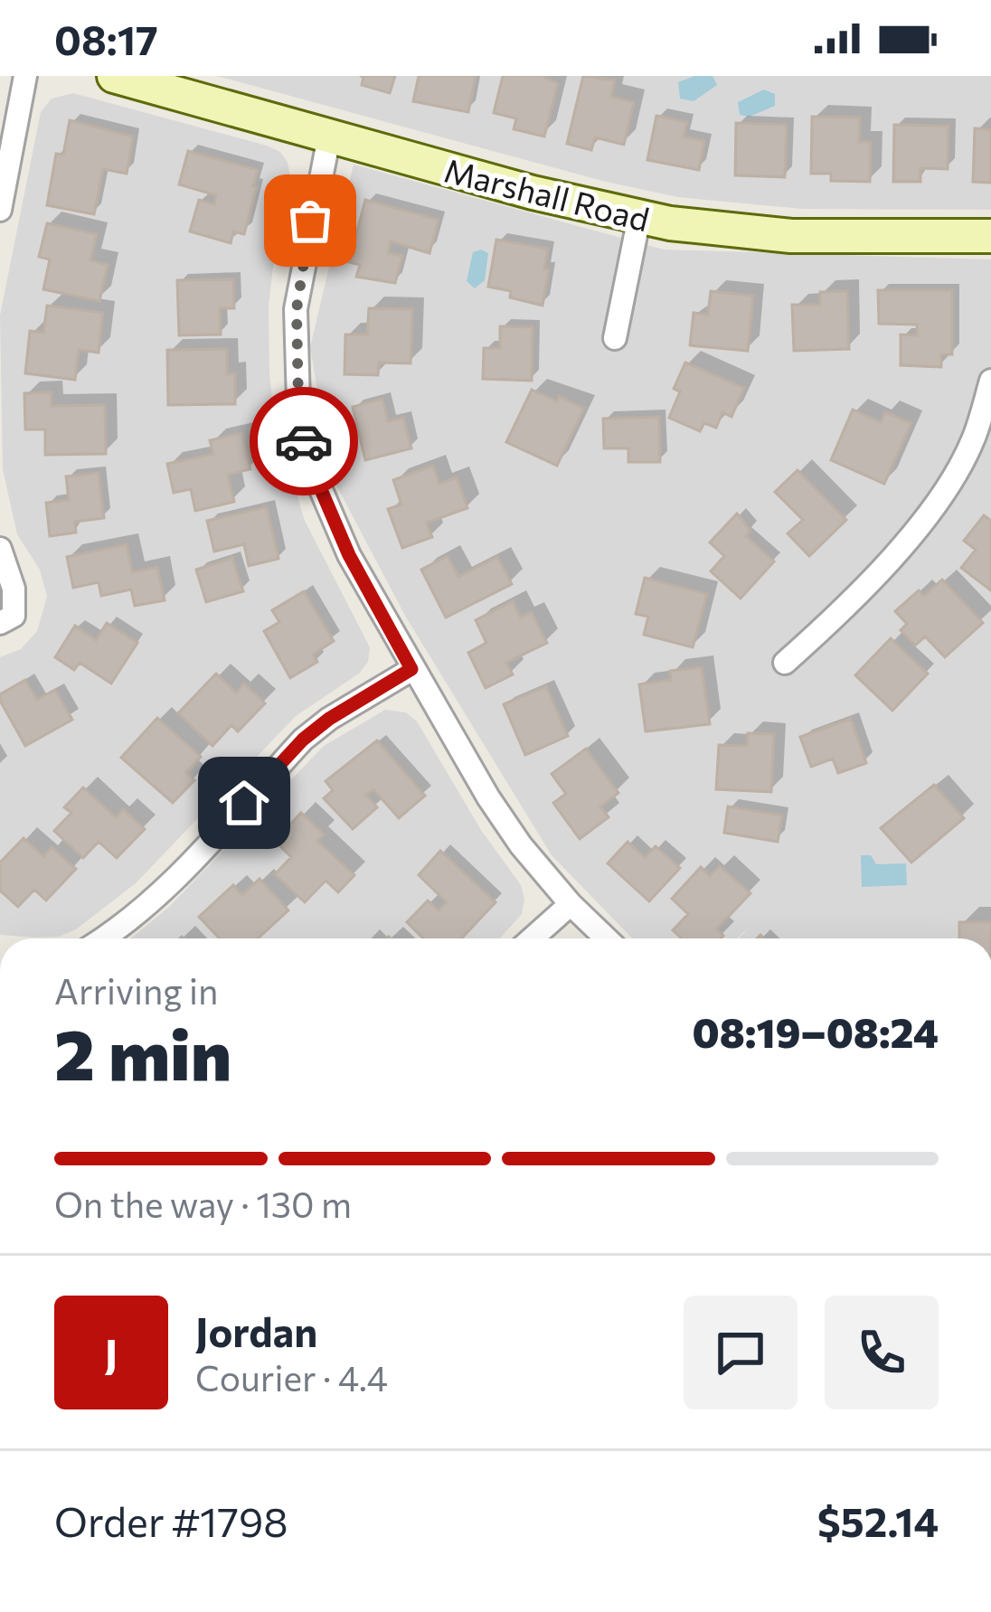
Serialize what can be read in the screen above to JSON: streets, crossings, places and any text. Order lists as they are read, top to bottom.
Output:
{
  "streets": {
    "street": ["Marshall Road"]
  },
  "page": {
    "status": "08:17",
    "heading": ["2 min", "Arriving in", "08:19–08:24"],
    "panel": [
      "Jordan",
      "Courier · 4.4",
      "Order #1798",
      "$52.14"
    ],
    "bar": "On the way · 130 m",
    "round": "J"
  }
}
